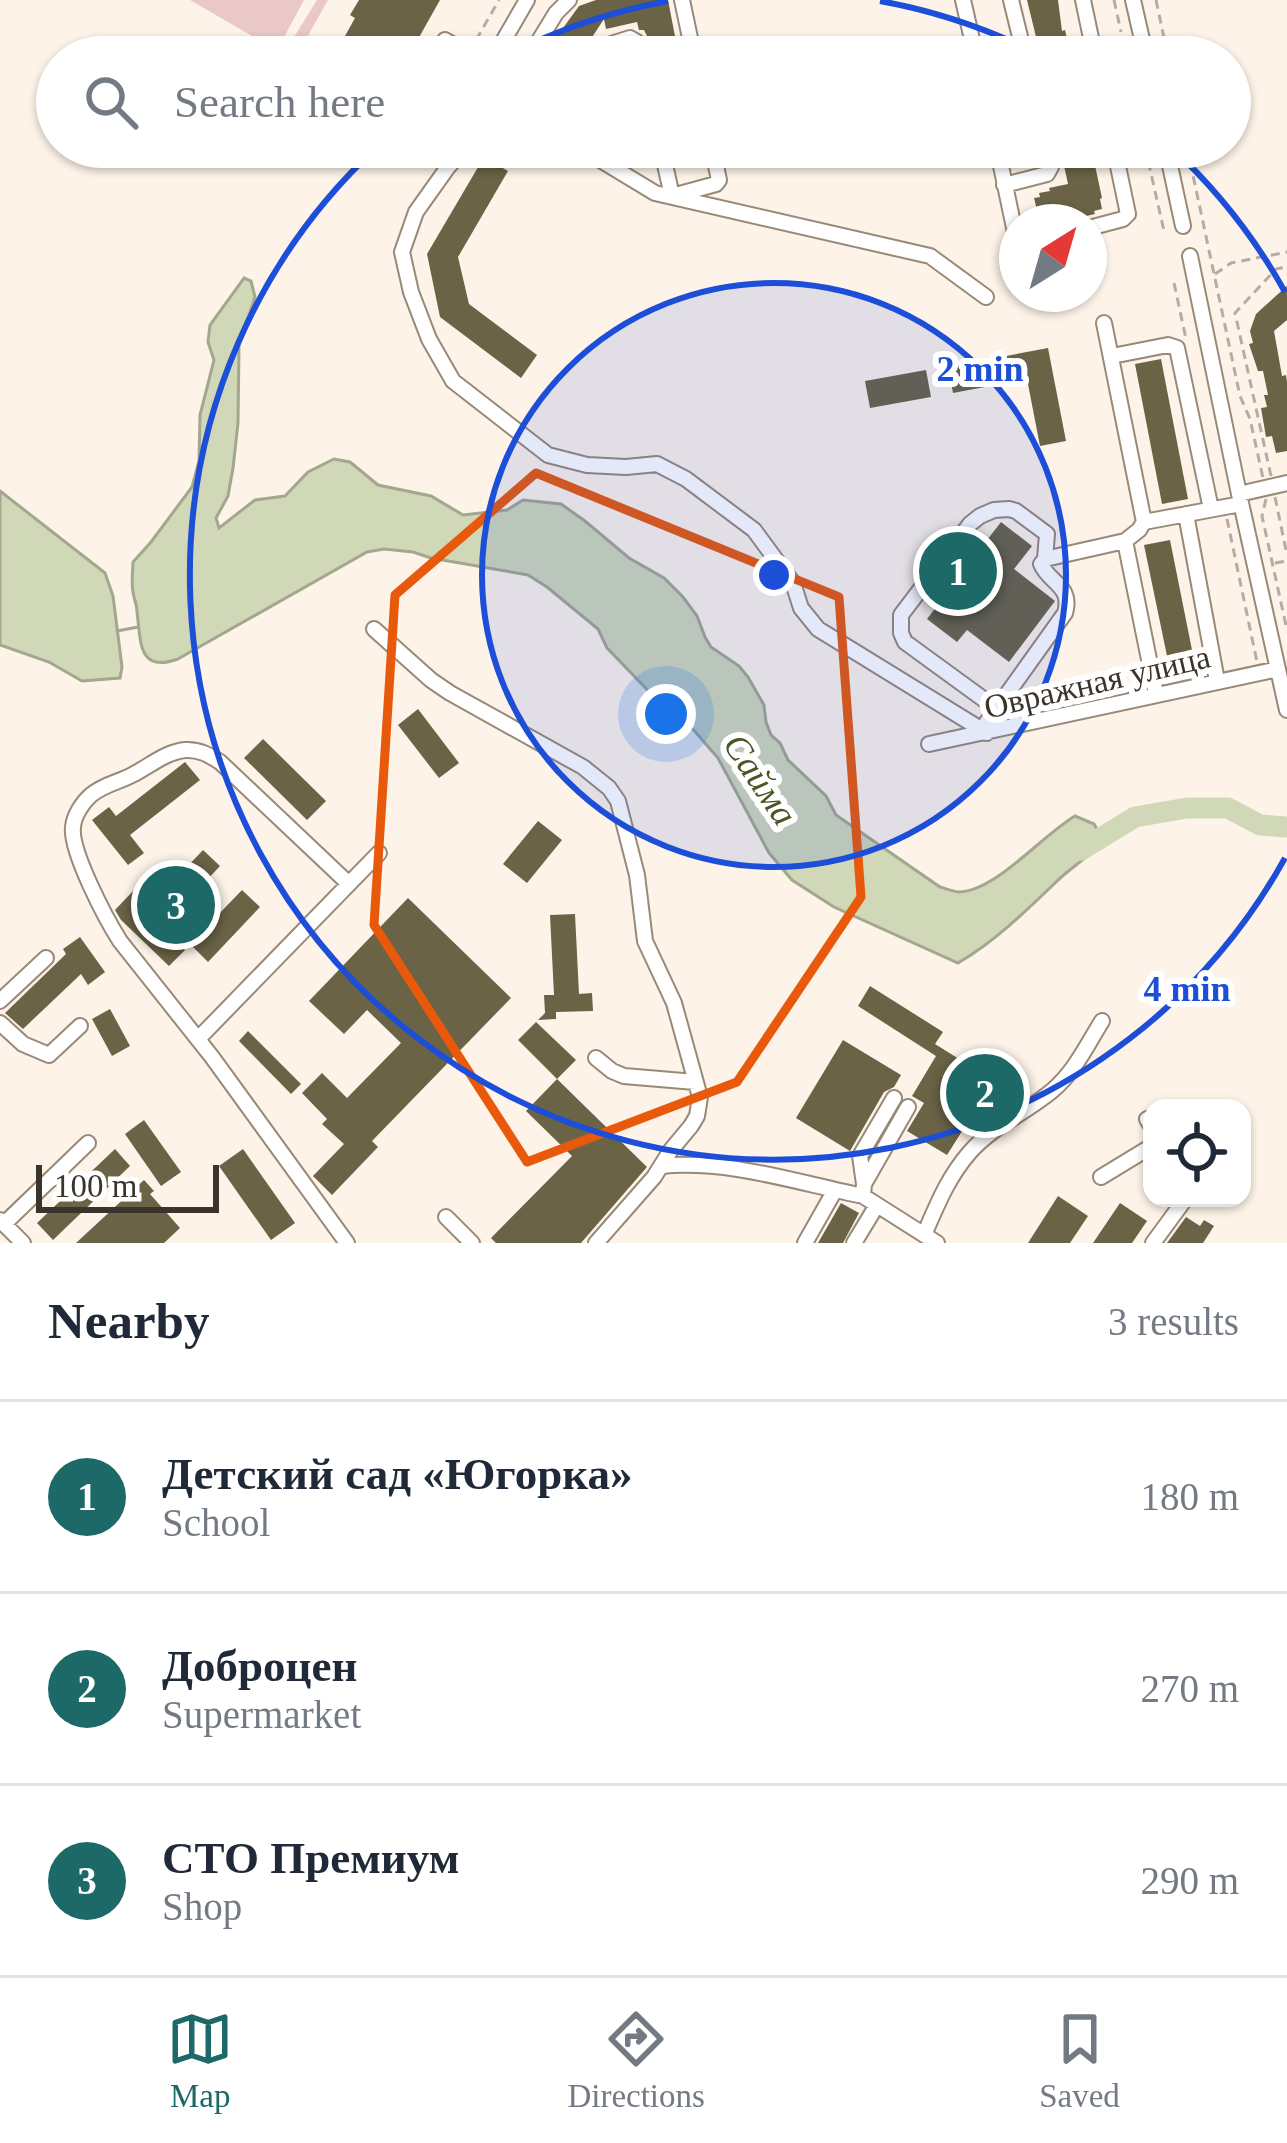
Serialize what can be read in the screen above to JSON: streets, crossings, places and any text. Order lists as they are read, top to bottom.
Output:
{
  "streets": {
    "street": ["Овражная улица"]
  },
  "water": ["Сайма"],
  "scale_bar": "100 m",
  "north": "top right",
  "page": {
    "search": "Search here",
    "pins": ["1", "3", "2"],
    "scale": "100 m",
    "heading": ["Nearby", "3 results"],
    "list": [
      {
        "mark": "1",
        "name": "Детский сад «Югорка»",
        "note": "School",
        "value": "180 m"
      },
      {
        "mark": "2",
        "name": "Доброцен",
        "note": "Supermarket",
        "value": "270 m"
      },
      {
        "mark": "3",
        "name": "СТО Премиум",
        "note": "Shop",
        "value": "290 m"
      }
    ],
    "nav": ["Map", "Directions", "Saved"]
  },
  "rings": ["2 min", "4 min"]
}
